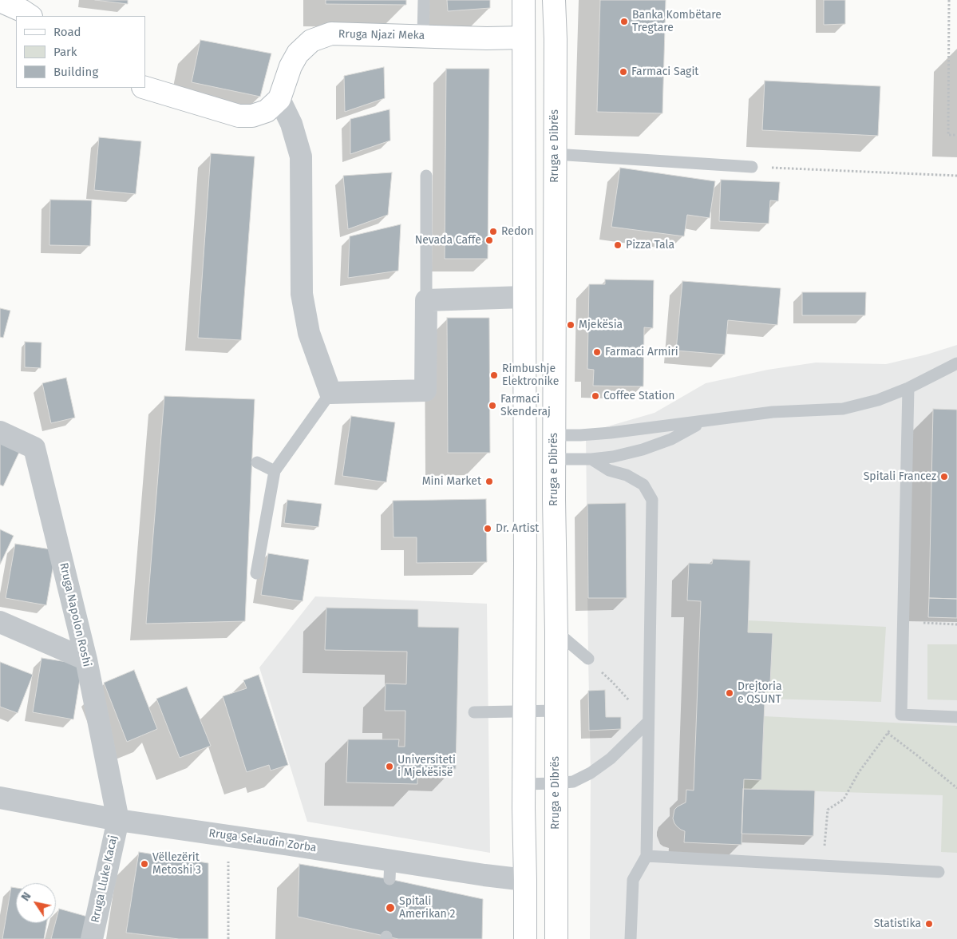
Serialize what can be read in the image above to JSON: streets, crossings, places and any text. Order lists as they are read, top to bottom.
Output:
{
  "streets": {
    "main road": ["Rruga Njazi Meka", "Rruga e Dibrës"],
    "street": ["Rruga Napolon Roshi", "Rruga Selaudin Zorba", "Rruga Lluke Kacaj"]
  },
  "crossings": [
    ["Rruga Napolon Roshi", "Rruga Selaudin Zorba"],
    ["Rruga Napolon Roshi", "Rruga Lluke Kacaj"],
    ["Rruga Selaudin Zorba", "Rruga Lluke Kacaj"]
  ],
  "places": [
    "Banka Kombëtare Tregtare",
    "Farmaci Sagit",
    "Redon",
    "Nevada Caffe",
    "Pizza Tala",
    "Mjekësia",
    "Farmaci Armiri",
    "Rimbushje Elektronike",
    "Coffee Station",
    "Farmaci Skenderaj",
    "Spitali Francez",
    "Mini Market",
    "Dr. Artist",
    "Drejtoria e QSUNT",
    "Universiteti i Mjekësisë",
    "Vëllezërit Metoshi 3",
    "Spitali Amerikan 2",
    "Statistika"
  ],
  "legend": ["Road", "Park", "Building"],
  "north": "top left"
}
